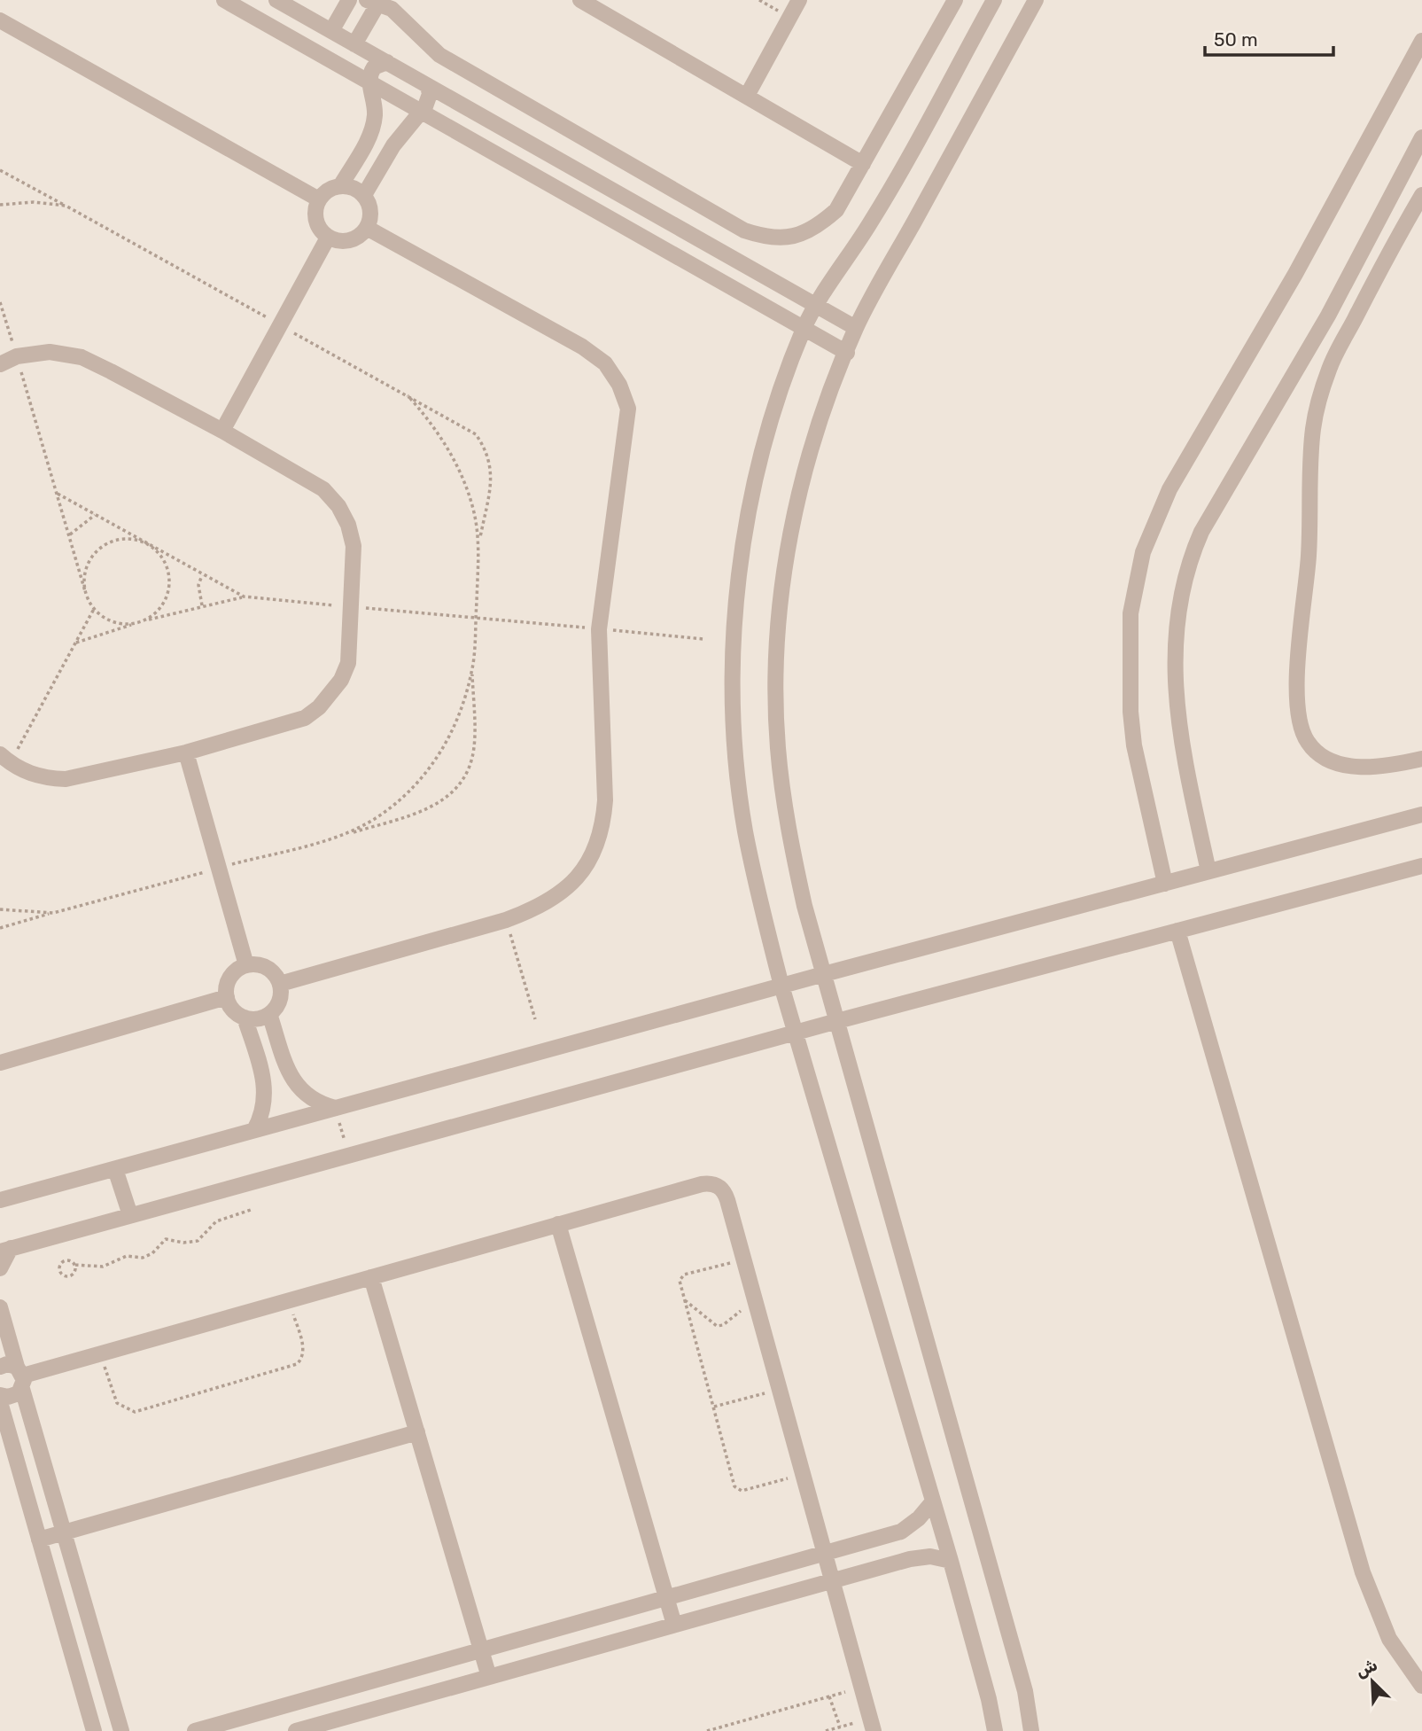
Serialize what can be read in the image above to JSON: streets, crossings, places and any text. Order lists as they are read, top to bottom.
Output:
{
  "scale_bar": "50 m",
  "north": "top left"
}
